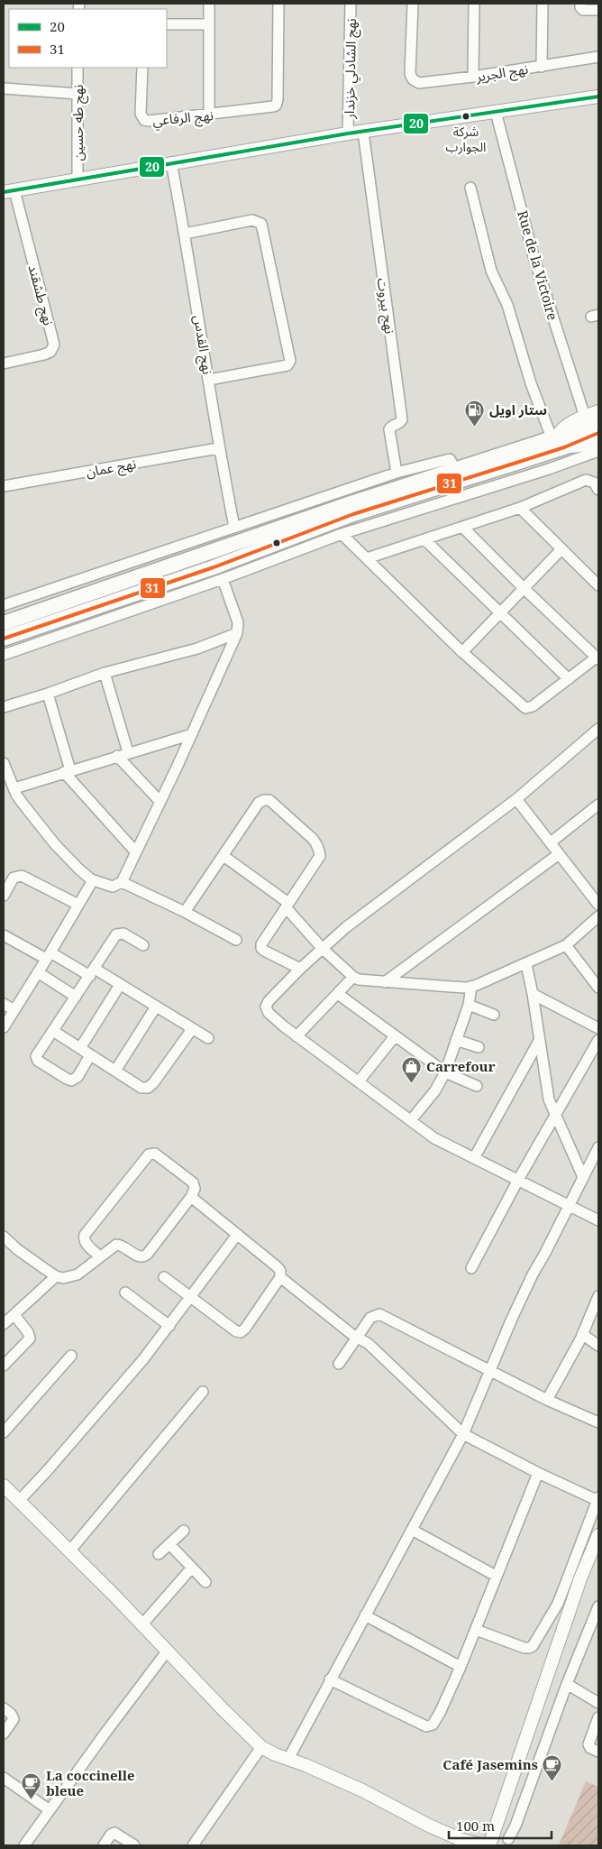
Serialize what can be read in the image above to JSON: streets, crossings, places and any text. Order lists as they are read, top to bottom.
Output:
{
  "streets": {
    "street": [
      "نهج الشادلي خزندار",
      "نهج الجرير",
      "نهج الرفاعي",
      "نهج طه حسين",
      "Rue de la Victoire",
      "نهج طشقند",
      "نهج بيروت",
      "نهج القدس",
      "نهج عمان"
    ]
  },
  "crossings": [
    ["نهج القدس", "نهج عمان"]
  ],
  "places": {
    "other": ["شركة الجوارب"],
    "fuel station": ["ستار اويل"],
    "shop": ["Carrefour"],
    "cafe": ["Café Jasemins", "La coccinelle bleue"]
  },
  "lines": ["transit line 20", "transit line 31"],
  "legend": ["20", "31"],
  "scale_bar": "100 m"
}
